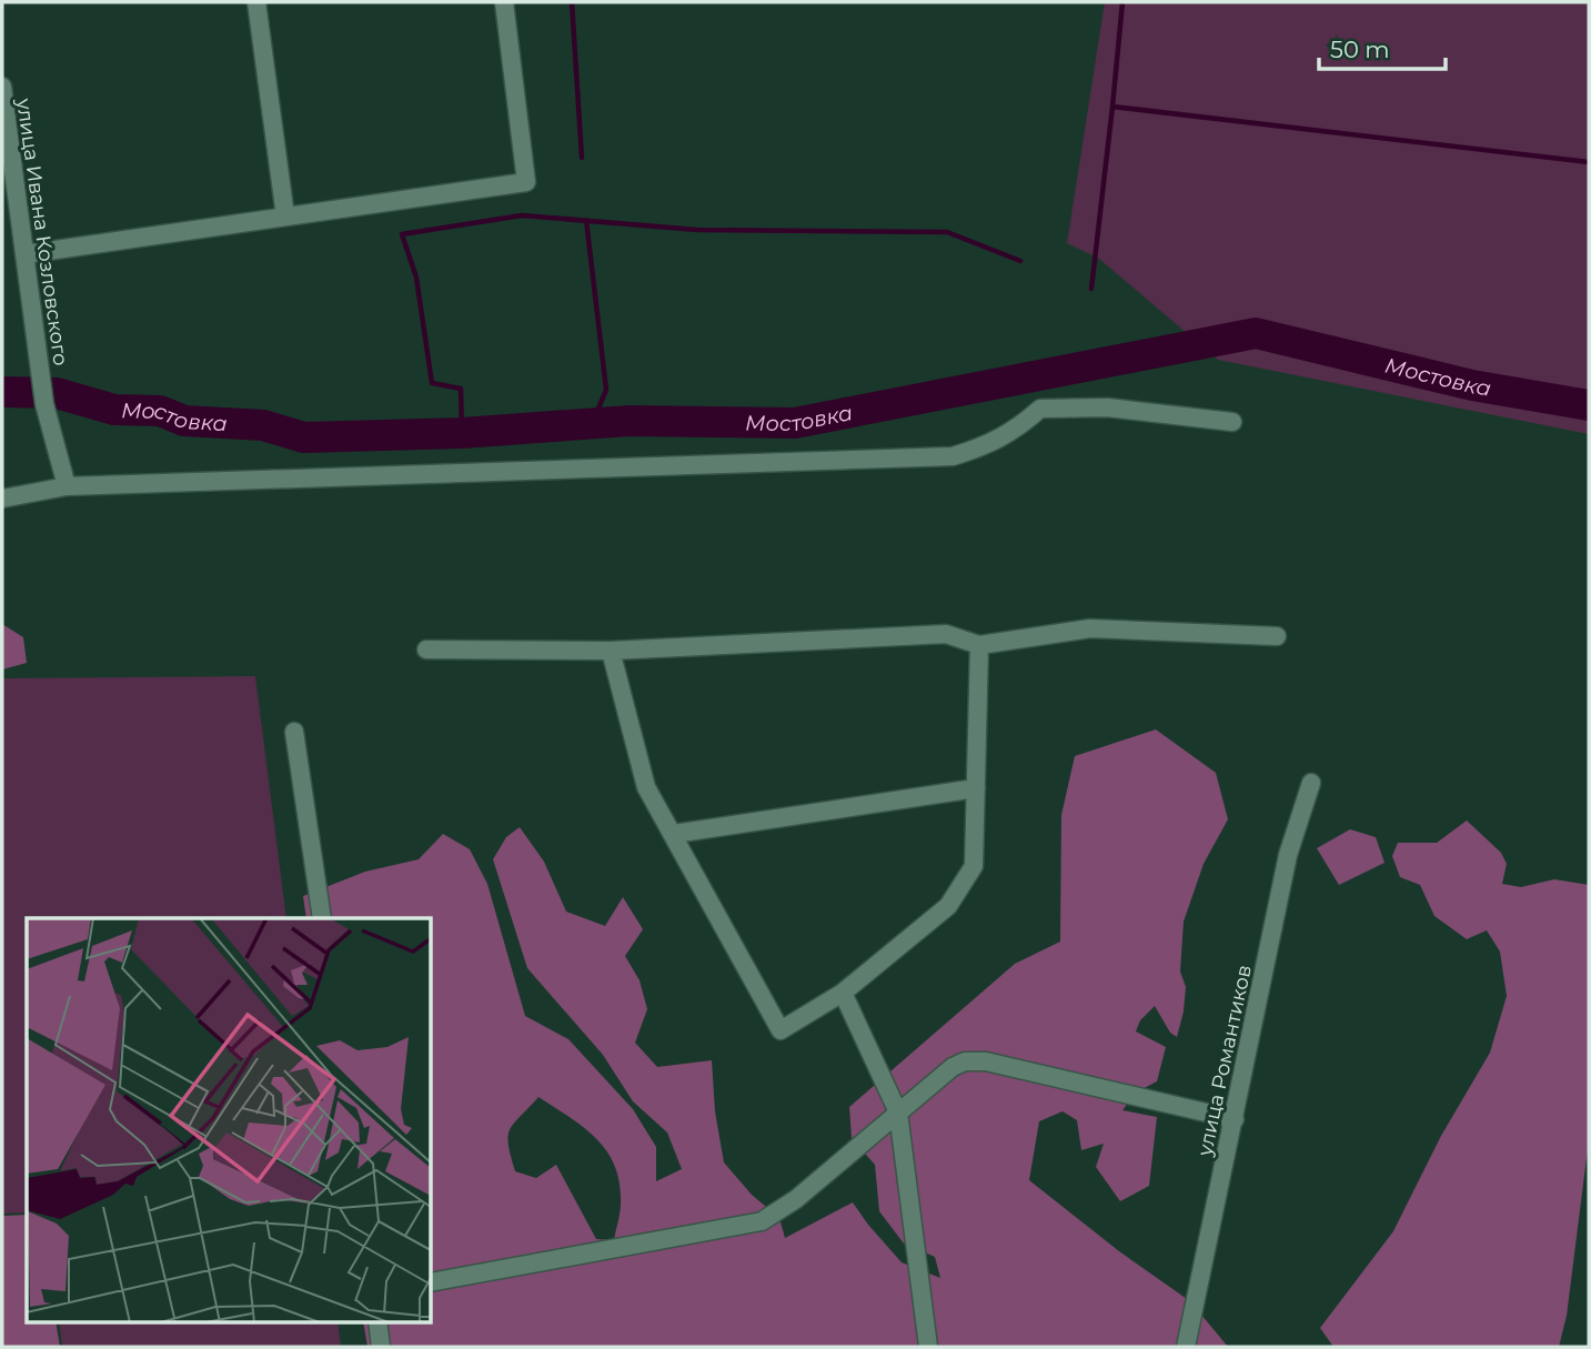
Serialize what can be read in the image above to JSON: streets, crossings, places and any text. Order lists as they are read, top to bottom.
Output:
{
  "streets": {
    "street": ["улица Ивана Козловского", "улица Романтиков"]
  },
  "water": ["Мостовка"],
  "scale_bar": "50 m"
}
